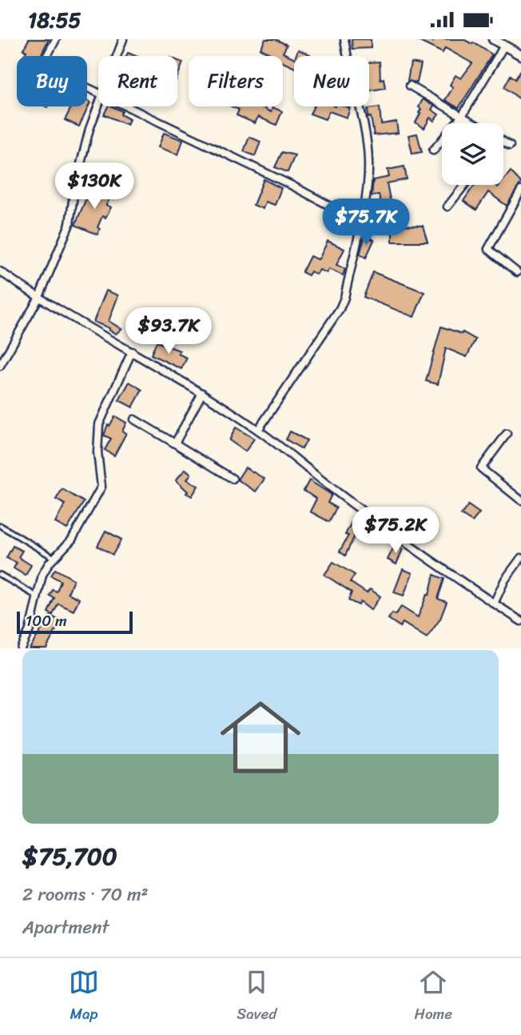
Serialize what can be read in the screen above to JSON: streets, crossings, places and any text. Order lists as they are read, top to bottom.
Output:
{
  "scale_bar": "100 m",
  "page": {
    "status": "18:55",
    "chip": [
      "Buy",
      "Rent",
      "Filters",
      "New"
    ],
    "price": [
      "$130K",
      "$75.7K",
      "$93.7K",
      "$75.2K"
    ],
    "scale": "100 m",
    "list": [
      {
        "name": "$75,700",
        "note": "2 rooms · 70 m² · Apartment"
      }
    ],
    "tabs": ["Map", "Saved", "Home"]
  }
}
